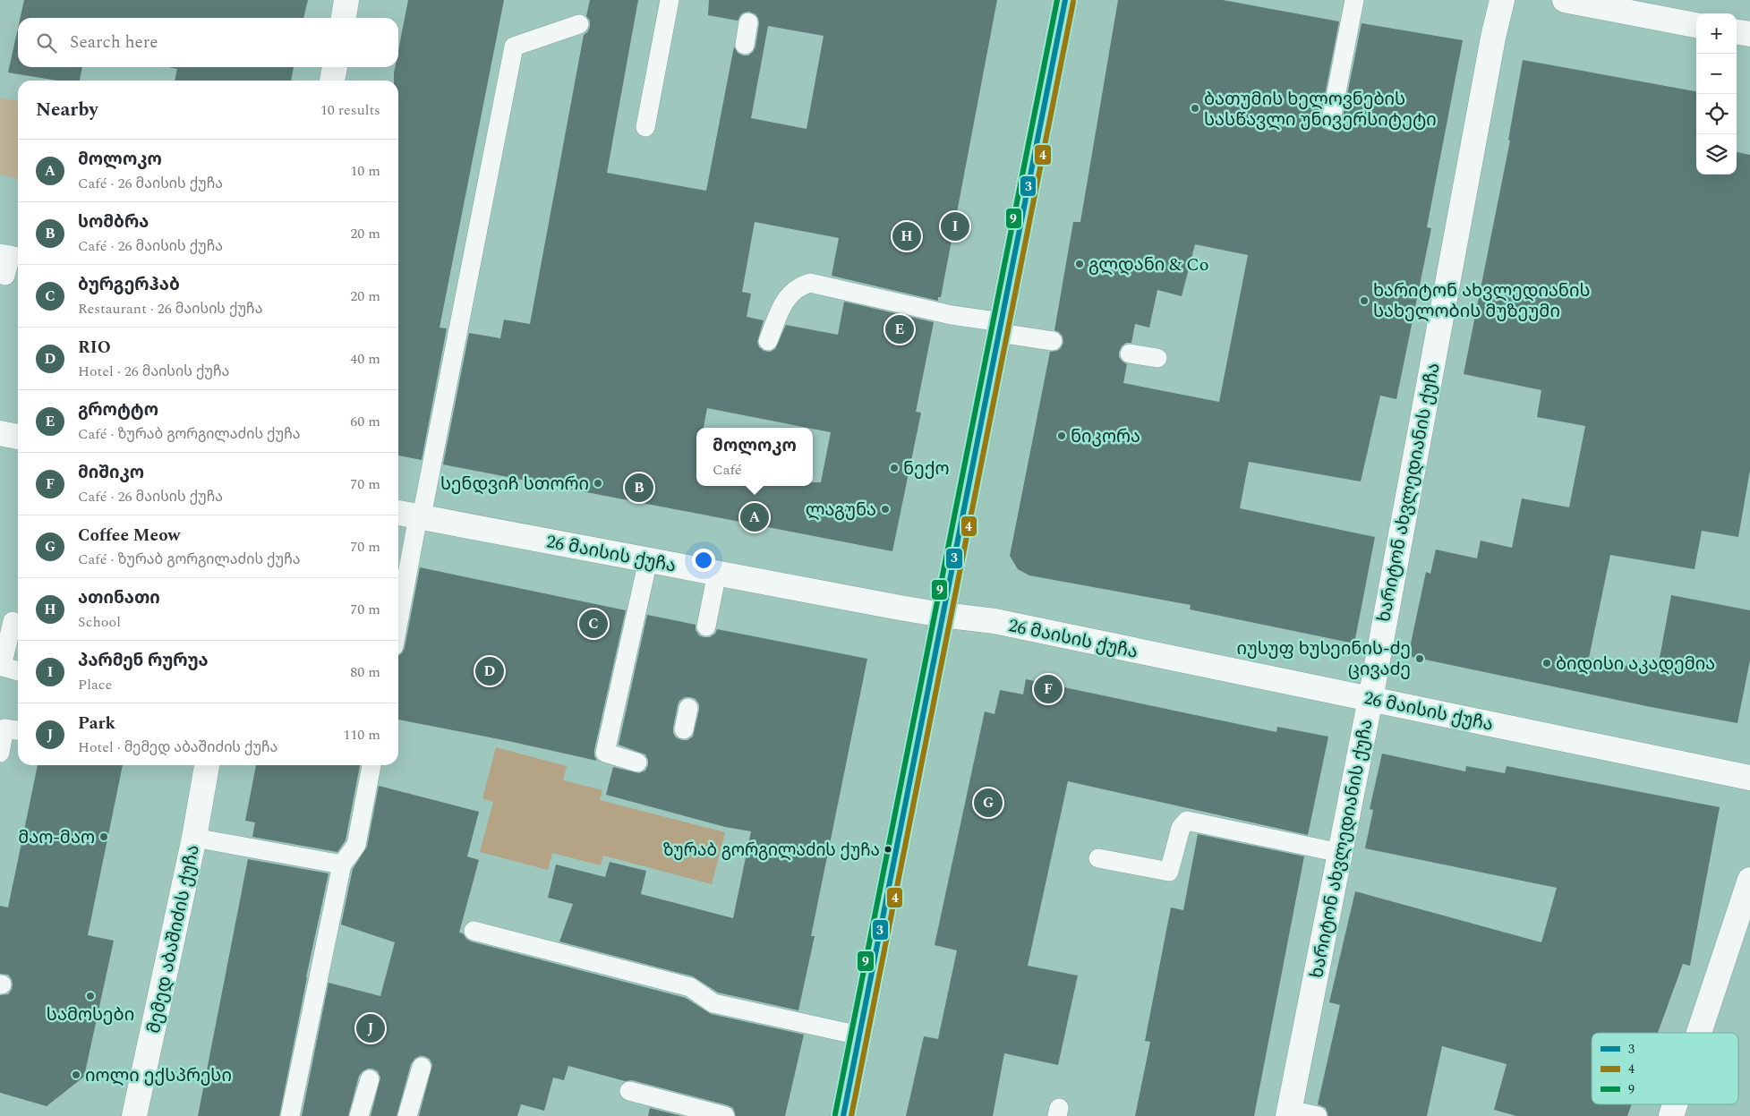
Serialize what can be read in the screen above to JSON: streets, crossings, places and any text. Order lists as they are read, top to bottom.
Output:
{
  "streets": {
    "street": ["ხარიტონ ახვლედიანის ქუჩა", "26 მაისის ქუჩა", "მემედ აბაშიძის ქუჩა"]
  },
  "crossings": [
    ["ხარიტონ ახვლედიანის ქუჩა", "26 მაისის ქუჩა"]
  ],
  "places": [
    "ბათუმის ხელოვნების სასწავლი უნივერსიტეტი",
    "გლდანი & Co",
    "ხარიტონ ახვლედიანის სახელობის მუზეუმი",
    "ნიკორა",
    "ნექო",
    "სენდვიჩ სთორი",
    "ლაგუნა",
    "იუსუფ ხუსეინის-ძე ცივაძე",
    "ბიდისი აკადემია",
    "მაო-მაო",
    "ზურაბ გორგილაძის ქუჩა",
    "სამოსები",
    "იოლი ექსპრესი"
  ],
  "lines": ["transit line 3", "transit line 9", "transit line 4"],
  "legend": ["3", "4", "9"],
  "page": {
    "map_buttons": ["+", "−"],
    "search": "Search here",
    "heading": ["Nearby", "10 results"],
    "list": [
      {
        "mark": "A",
        "name": "მოლოკო",
        "note": "Café · 26 მაისის ქუჩა",
        "value": "10 m"
      },
      {
        "mark": "B",
        "name": "სომბრა",
        "note": "Café · 26 მაისის ქუჩა",
        "value": "20 m"
      },
      {
        "mark": "C",
        "name": "ბურგერჰაბ",
        "note": "Restaurant · 26 მაისის ქუჩა",
        "value": "20 m"
      },
      {
        "mark": "D",
        "name": "RIO",
        "note": "Hotel · 26 მაისის ქუჩა",
        "value": "40 m"
      },
      {
        "mark": "E",
        "name": "გროტტო",
        "note": "Café · ზურაბ გორგილაძის ქუჩა",
        "value": "60 m"
      },
      {
        "mark": "F",
        "name": "მიშიკო",
        "note": "Café · 26 მაისის ქუჩა",
        "value": "70 m"
      },
      {
        "mark": "G",
        "name": "Coffee Meow",
        "note": "Café · ზურაბ გორგილაძის ქუჩა",
        "value": "70 m"
      },
      {
        "mark": "H",
        "name": "ათინათი",
        "note": "School",
        "value": "70 m"
      },
      {
        "mark": "I",
        "name": "პარმენ რურუა",
        "note": "Place",
        "value": "80 m"
      },
      {
        "mark": "J",
        "name": "Park",
        "note": "Hotel · მემედ აბაშიძის ქუჩა",
        "value": "110 m"
      }
    ],
    "pins": [
      "I",
      "H",
      "E",
      "B",
      "A",
      "C",
      "D",
      "F",
      "G",
      "J"
    ],
    "popup": ["მოლოკო", "Café"]
  }
}
